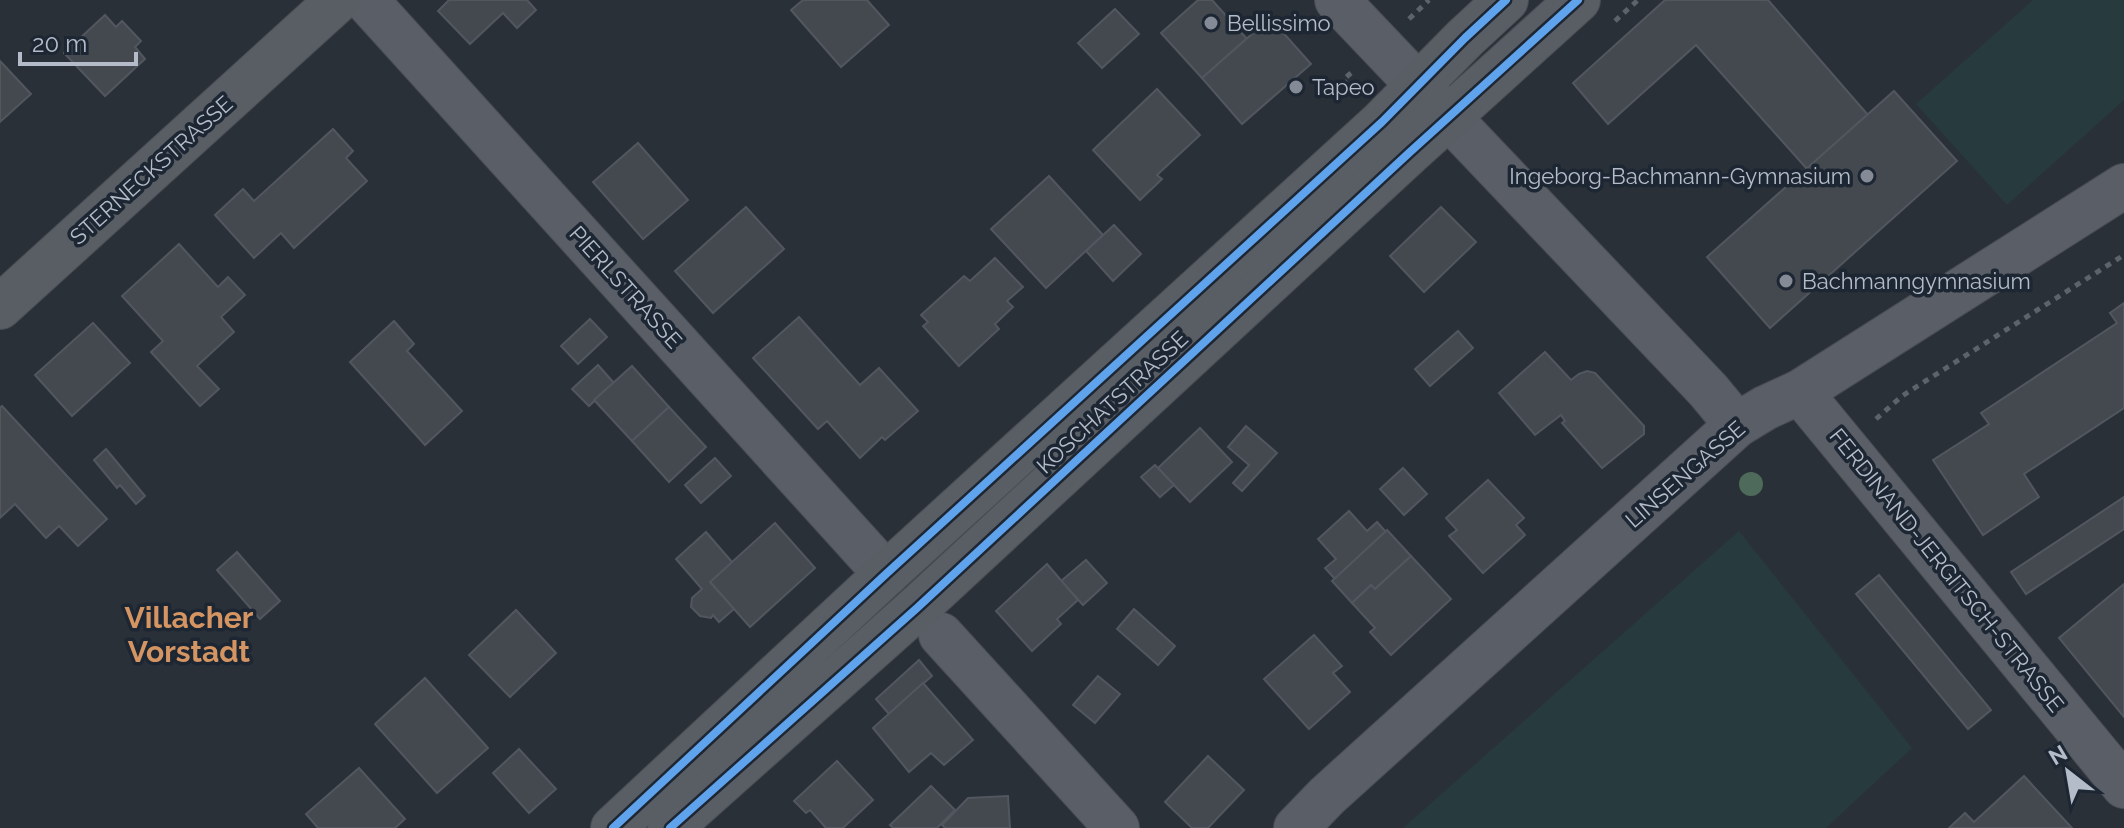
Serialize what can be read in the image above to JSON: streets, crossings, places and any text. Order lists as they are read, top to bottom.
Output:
{
  "streets": {
    "main road": ["STERNECKSTRASSE", "KOSCHATSTRASSE"],
    "street": ["PIERLSTRASSE", "LINSENGASSE", "FERDINAND-JERGITSCH-STRASSE"]
  },
  "crossings": [
    ["PIERLSTRASSE", "KOSCHATSTRASSE"],
    ["LINSENGASSE", "FERDINAND-JERGITSCH-STRASSE"]
  ],
  "districts": ["Villacher Vorstadt"],
  "places": [
    "Bellissimo",
    "Tapeo",
    "Ingeborg-Bachmann-Gymnasium",
    "Bachmanngymnasium"
  ],
  "scale_bar": "20 m",
  "north": "top left"
}
